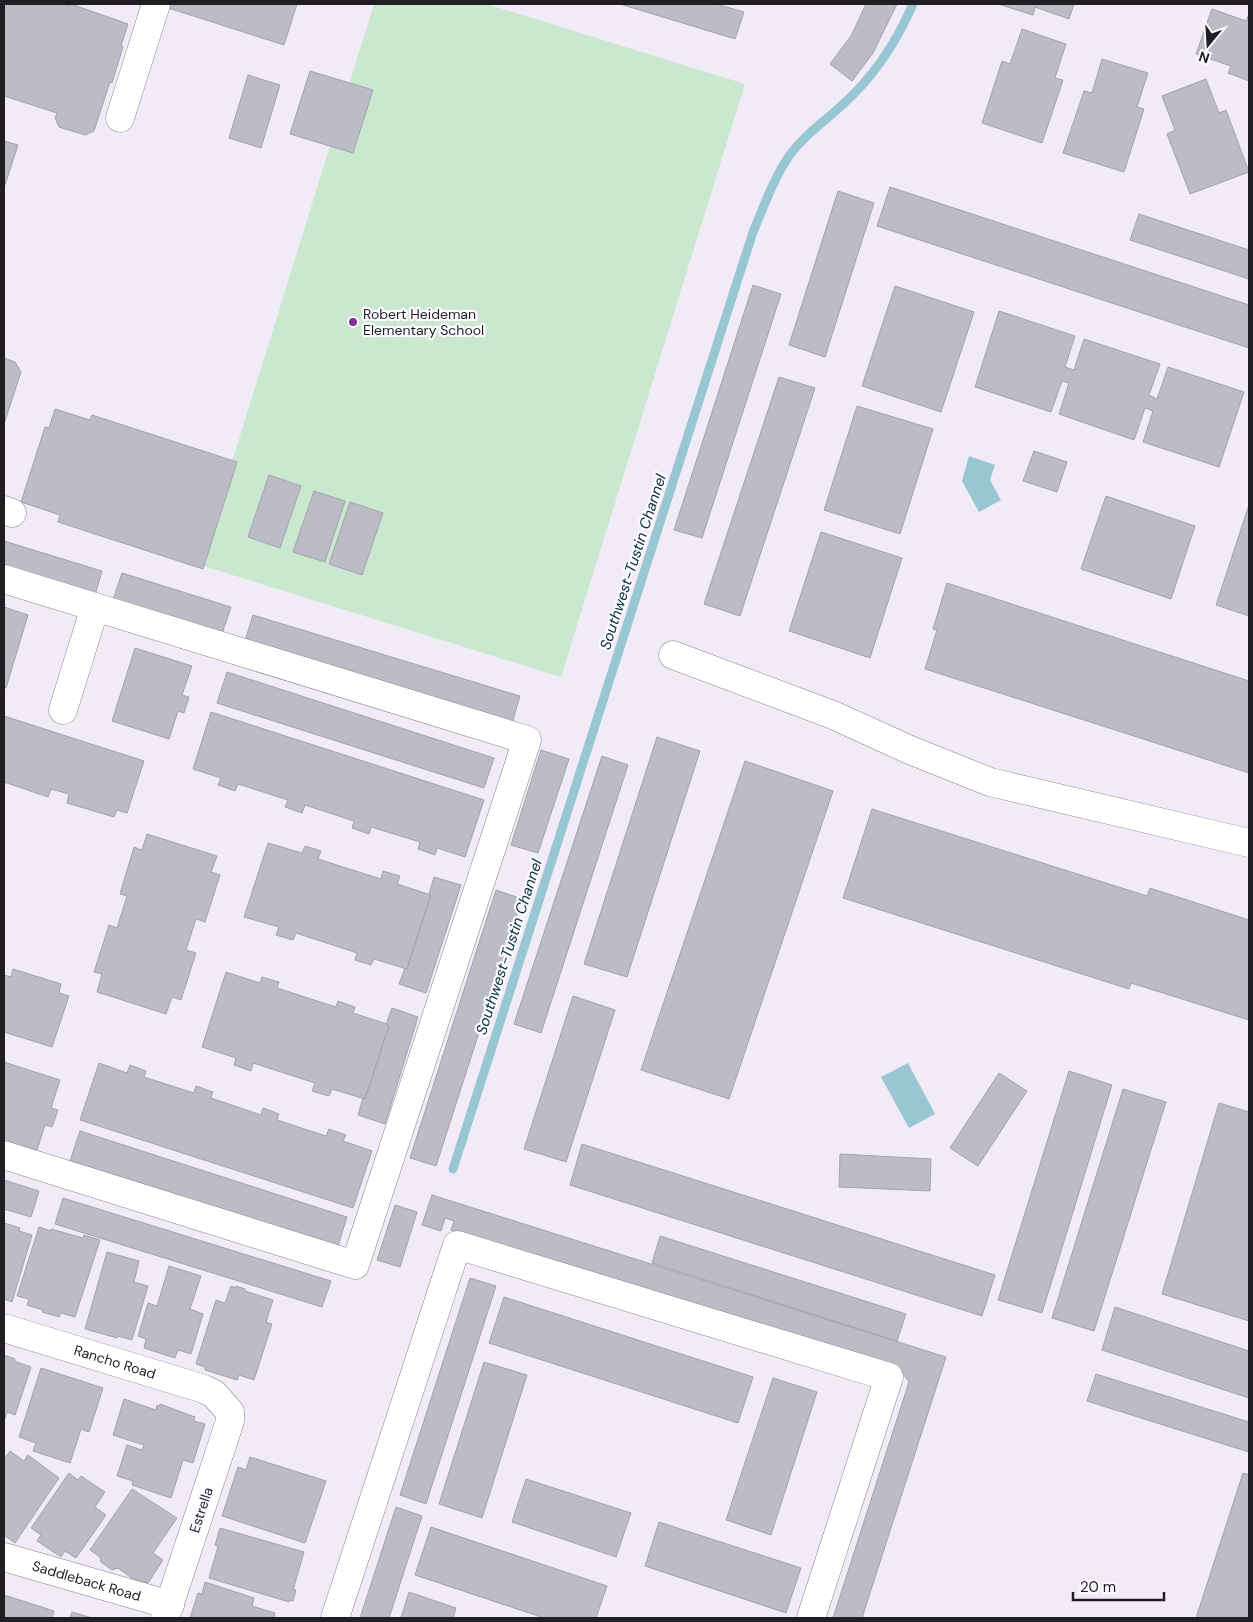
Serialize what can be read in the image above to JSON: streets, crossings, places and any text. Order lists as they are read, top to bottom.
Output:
{
  "streets": {
    "street": ["Rancho Road", "Estrella", "Saddleback Road"]
  },
  "crossings": [
    ["Rancho Road", "Estrella"],
    ["Estrella", "Saddleback Road"]
  ],
  "water": ["Southwest-Tustin Channel"],
  "places": ["Robert Heideman Elementary School"],
  "scale_bar": "20 m",
  "north": "bottom"
}
